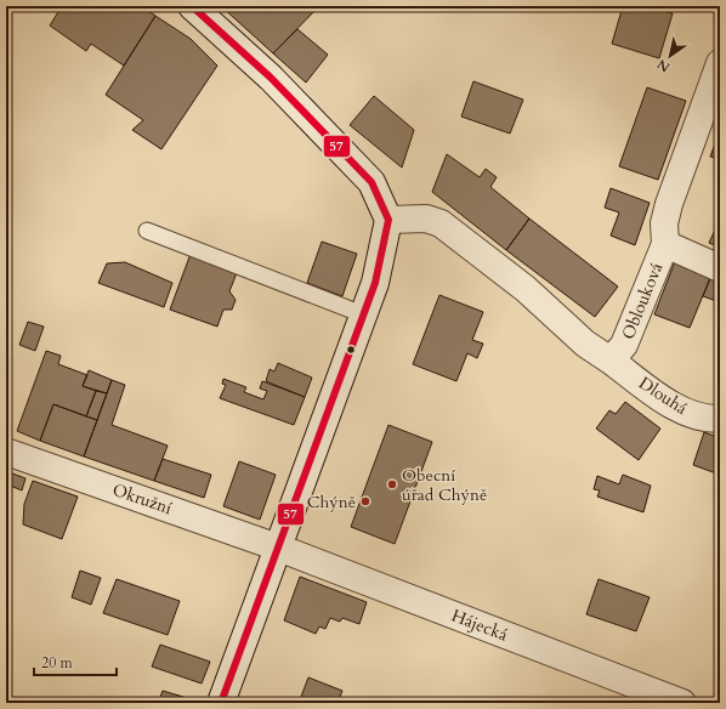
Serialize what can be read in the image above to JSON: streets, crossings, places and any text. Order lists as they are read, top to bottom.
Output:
{
  "streets": {
    "street": [
      "Oblouková",
      "Dlouhá",
      "Okružní",
      "Hájecká"
    ]
  },
  "crossings": [
    ["Oblouková", "Dlouhá"],
    ["Okružní", "Hájecká"]
  ],
  "places": ["Obecní úřad Chýně", "Chýně"],
  "lines": ["transit line 57"],
  "scale_bar": "20 m",
  "north": "bottom left"
}
